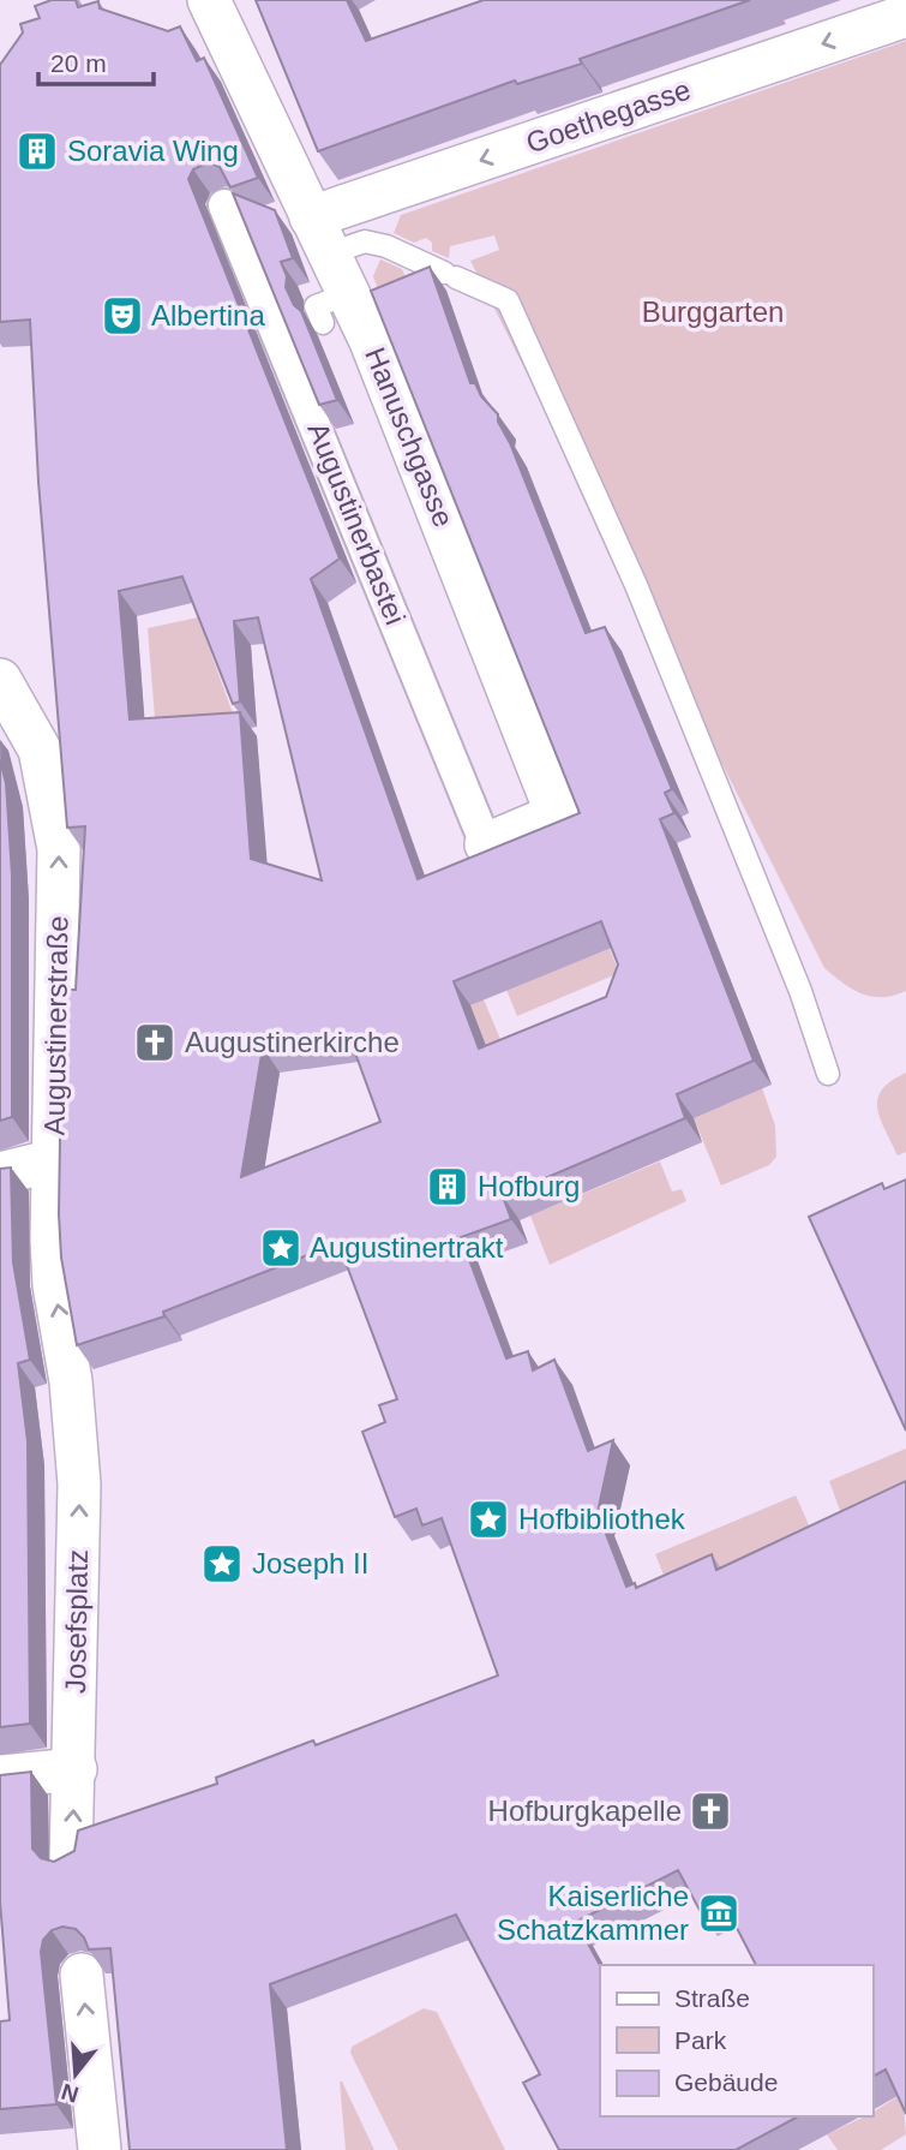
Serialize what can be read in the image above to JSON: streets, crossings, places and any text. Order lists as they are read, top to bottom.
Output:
{
  "streets": {
    "street": [
      "Goethegasse",
      "Hanuschgasse",
      "Augustinerbastei",
      "Augustinerstraße",
      "Josefsplatz"
    ]
  },
  "crossings": [
    ["Goethegasse", "Hanuschgasse"],
    ["Hanuschgasse", "Augustinerbastei"],
    ["Augustinerstraße", "Josefsplatz"]
  ],
  "one_way": ["Goethegasse", "Augustinerstraße", "Josefsplatz"],
  "parks": ["Burggarten"],
  "places": {
    "building": ["Soravia Wing", "Hofburg"],
    "theatre": ["Albertina"],
    "church": ["Augustinerkirche", "Hofburgkapelle"],
    "place": ["Augustinertrakt", "Hofbibliothek", "Joseph II"],
    "museum": ["Kaiserliche Schatzkammer"]
  },
  "legend": ["Straße", "Park", "Gebäude"],
  "scale_bar": "20 m",
  "north": "bottom"
}
